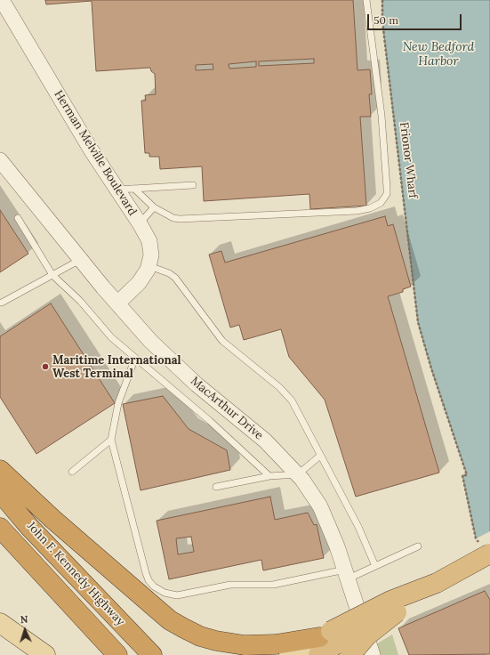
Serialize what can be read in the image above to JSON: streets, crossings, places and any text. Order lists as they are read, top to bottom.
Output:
{
  "streets": {
    "highway": ["John F. Kennedy Highway"],
    "street": ["Herman Melville Boulevard", "MacArthur Drive"],
    "path": ["Frionor Wharf"]
  },
  "crossings": [
    ["Herman Melville Boulevard", "MacArthur Drive"]
  ],
  "water": ["New Bedford Harbor"],
  "places": ["Maritime International West Terminal"],
  "scale_bar": "50 m",
  "north": "top"
}
